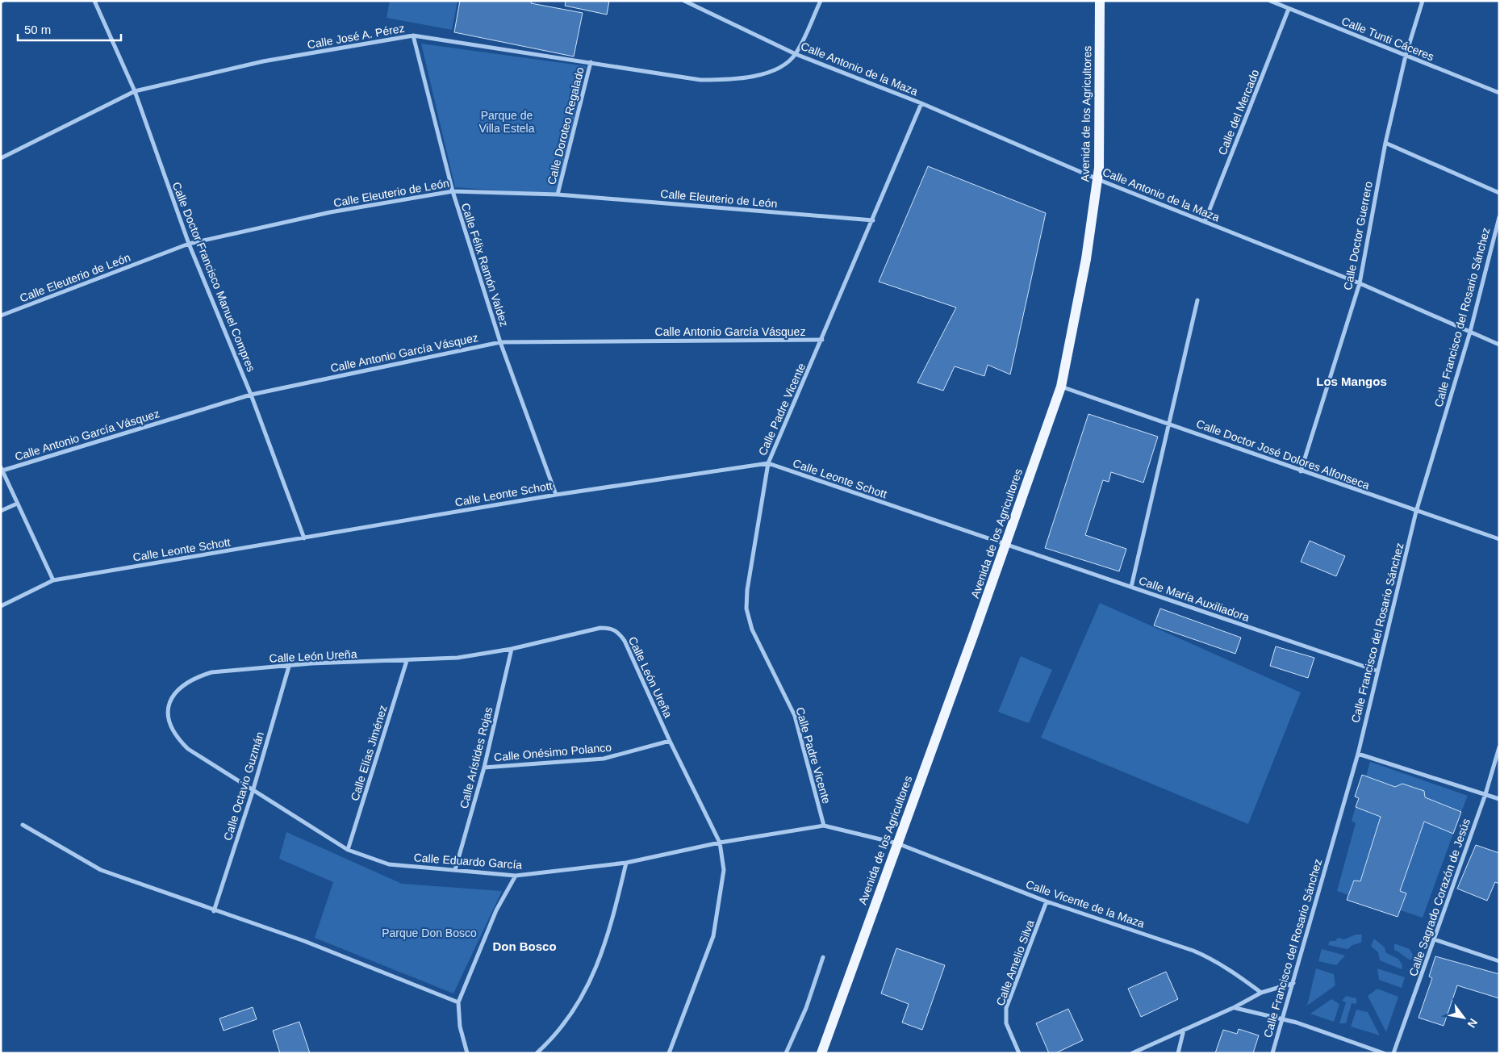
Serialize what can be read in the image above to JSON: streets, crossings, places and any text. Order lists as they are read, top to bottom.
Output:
{
  "streets": {
    "main road": ["Avenida de los Agricultores"],
    "street": [
      "Calle José A. Pérez",
      "Calle Tunti Cáceres",
      "Calle Antonio de la Maza",
      "Calle del Mercado",
      "Calle Doroteo Regalado",
      "Calle Eleuterio de León",
      "Calle Doctor Guerrero",
      "Calle Félix Ramón Valdez",
      "Calle Doctor Francisco Manuel Compres",
      "Calle Francisco del Rosario Sánchez",
      "Calle Antonio García Vásquez",
      "Calle Padre Vicente",
      "Calle Doctor José Dolores Alfonseca",
      "Calle Leonte Schott",
      "Calle María Auxiliadora",
      "Calle León Ureña",
      "Calle Onésimo Polanco",
      "Calle Elías Jiménez",
      "Calle Arístides Rojas",
      "Calle Octavio Guzmán",
      "Calle Eduardo García",
      "Calle Sagrado Corazón de Jesús",
      "Calle Vicente de la Maza",
      "Calle Amelio Silva"
    ]
  },
  "crossings": [
    ["Calle José A. Pérez", "Calle Antonio de la Maza"],
    ["Calle José A. Pérez", "Calle Doroteo Regalado"],
    ["Calle José A. Pérez", "Calle Félix Ramón Valdez"],
    ["Calle José A. Pérez", "Calle Doctor Francisco Manuel Compres"],
    ["Calle Tunti Cáceres", "Calle del Mercado"],
    ["Calle Tunti Cáceres", "Calle Doctor Guerrero"],
    ["Calle Antonio de la Maza", "Calle del Mercado"],
    ["Calle Antonio de la Maza", "Avenida de los Agricultores"],
    ["Calle Antonio de la Maza", "Calle Doctor Guerrero"],
    ["Calle Antonio de la Maza", "Calle Francisco del Rosario Sánchez"],
    ["Calle Antonio de la Maza", "Calle Padre Vicente"],
    ["Avenida de los Agricultores", "Calle Doctor José Dolores Alfonseca"],
    ["Avenida de los Agricultores", "Calle Leonte Schott"],
    ["Avenida de los Agricultores", "Calle María Auxiliadora"],
    ["Avenida de los Agricultores", "Calle Eduardo García"],
    ["Avenida de los Agricultores", "Calle Vicente de la Maza"],
    ["Calle Doroteo Regalado", "Calle Eleuterio de León"],
    ["Calle Eleuterio de León", "Calle Félix Ramón Valdez"],
    ["Calle Eleuterio de León", "Calle Doctor Francisco Manuel Compres"],
    ["Calle Eleuterio de León", "Calle Padre Vicente"],
    ["Calle Doctor Guerrero", "Calle Doctor José Dolores Alfonseca"],
    ["Calle Félix Ramón Valdez", "Calle Antonio García Vásquez"],
    ["Calle Félix Ramón Valdez", "Calle Leonte Schott"],
    ["Calle Doctor Francisco Manuel Compres", "Calle Antonio García Vásquez"],
    ["Calle Doctor Francisco Manuel Compres", "Calle Leonte Schott"],
    ["Calle Francisco del Rosario Sánchez", "Calle Doctor José Dolores Alfonseca"],
    ["Calle Francisco del Rosario Sánchez", "Calle María Auxiliadora"],
    ["Calle Antonio García Vásquez", "Calle Padre Vicente"],
    ["Calle Padre Vicente", "Calle Leonte Schott"],
    ["Calle Padre Vicente", "Calle Eduardo García"],
    ["Calle Leonte Schott", "Calle María Auxiliadora"],
    ["Calle León Ureña", "Calle Onésimo Polanco"],
    ["Calle León Ureña", "Calle Elías Jiménez"],
    ["Calle León Ureña", "Calle Arístides Rojas"],
    ["Calle León Ureña", "Calle Octavio Guzmán"],
    ["Calle León Ureña", "Calle Eduardo García"],
    ["Calle Onésimo Polanco", "Calle Arístides Rojas"],
    ["Calle Elías Jiménez", "Calle Eduardo García"],
    ["Calle Arístides Rojas", "Calle Eduardo García"],
    ["Calle Octavio Guzmán", "Calle Eduardo García"],
    ["Calle Eduardo García", "Calle Vicente de la Maza"],
    ["Calle Vicente de la Maza", "Calle Amelio Silva"]
  ],
  "districts": ["Los Mangos", "Don Bosco"],
  "parks": ["Parque de Villa Estela", "Parque Don Bosco"],
  "scale_bar": "50 m",
  "north": "bottom right"
}
